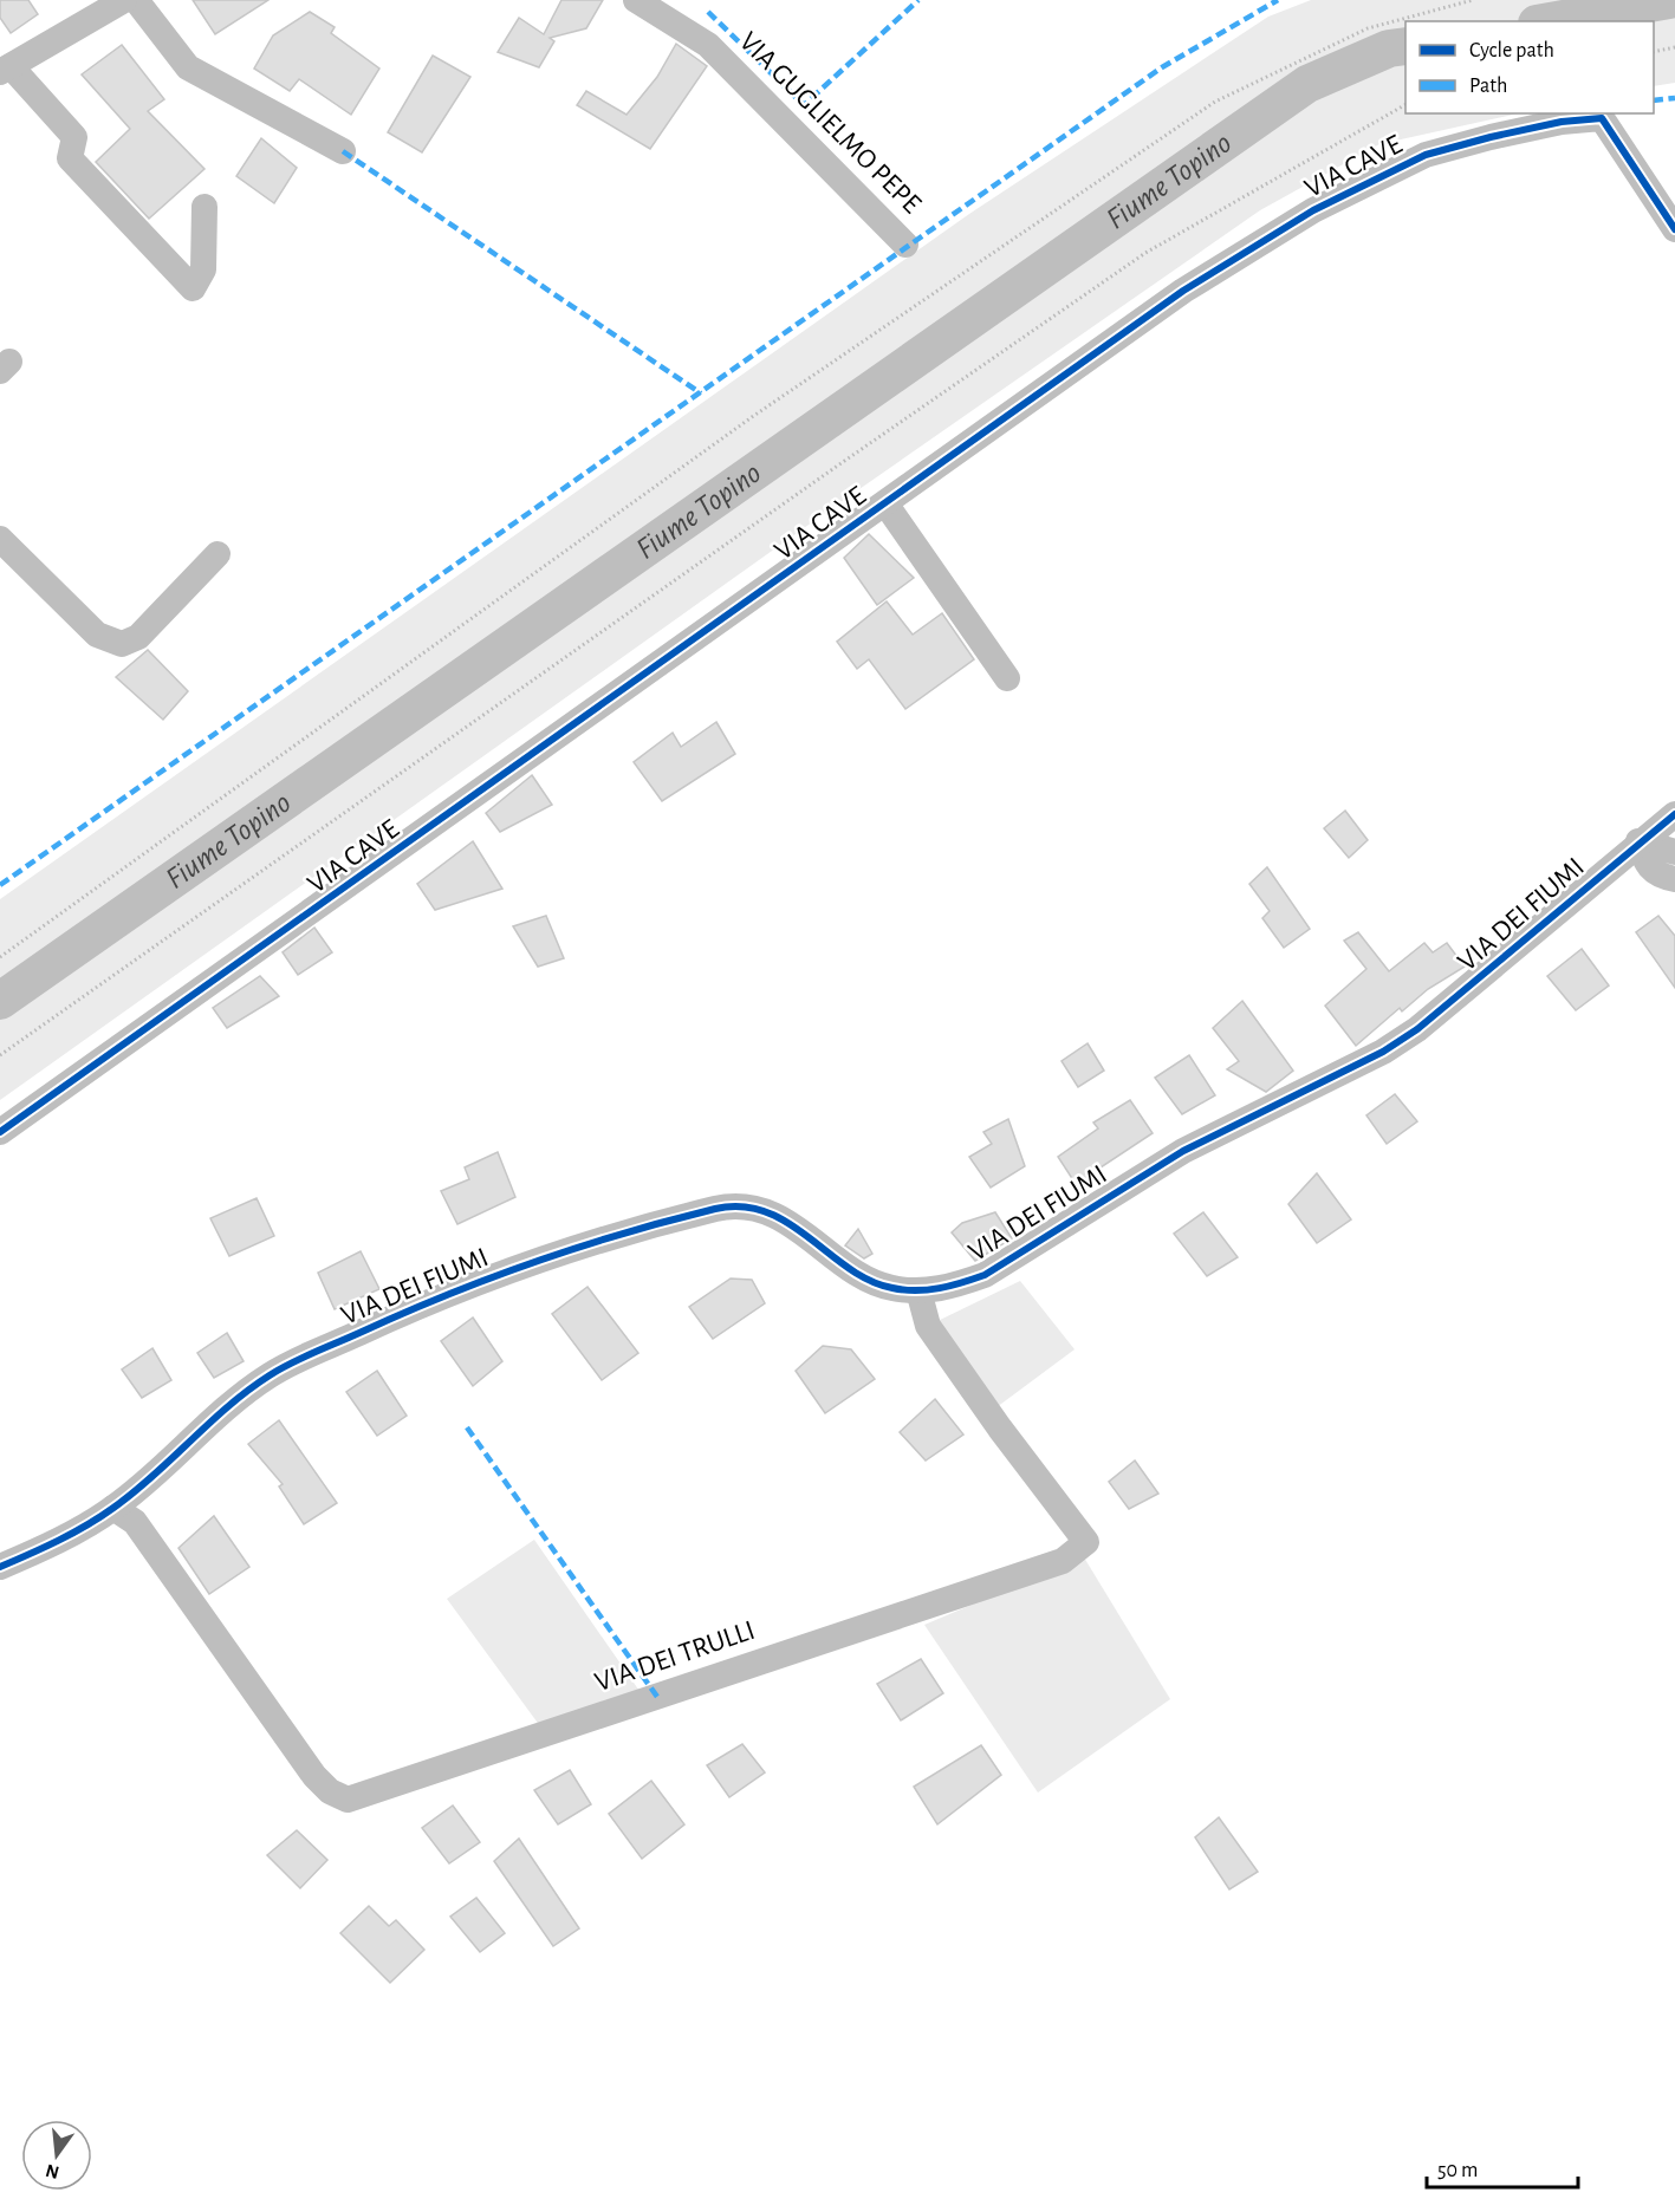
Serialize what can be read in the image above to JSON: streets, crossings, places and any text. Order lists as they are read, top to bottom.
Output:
{
  "streets": {
    "street": [
      "VIA GUGLIELMO PEPE",
      "VIA CAVE",
      "VIA DEI FIUMI",
      "VIA DEI TRULLI"
    ]
  },
  "crossings": [
    ["VIA DEI FIUMI", "VIA DEI TRULLI"]
  ],
  "water": ["Fiume Topino"],
  "legend": ["Cycle path", "Path"],
  "scale_bar": "50 m",
  "north": "bottom"
}
